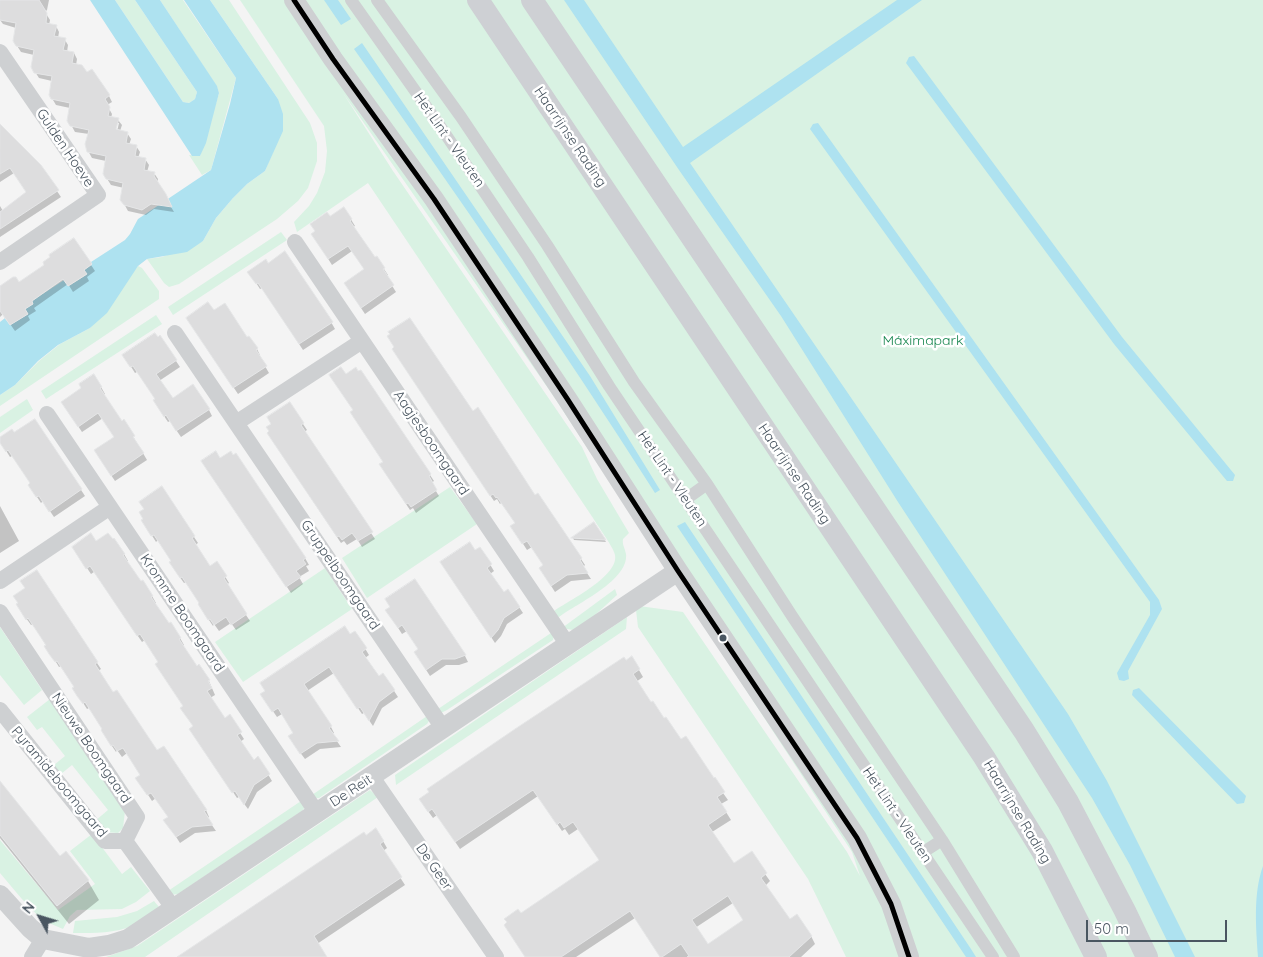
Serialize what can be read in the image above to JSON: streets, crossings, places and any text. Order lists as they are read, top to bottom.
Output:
{
  "streets": {
    "main road": ["Haarrijnse Rading"],
    "street": [
      "Het Lint - Vleuten",
      "Gulden Hoeve",
      "Aagjesboomgaard",
      "Gruppelboomgaard",
      "Kromme Boomgaard",
      "Nieuwe Boomgaard",
      "Pyramideboomgaard",
      "De Reit",
      "De Geer"
    ]
  },
  "crossings": [
    ["Aagjesboomgaard", "De Reit"],
    ["Gruppelboomgaard", "De Reit"],
    ["Kromme Boomgaard", "De Reit"],
    ["Nieuwe Boomgaard", "Pyramideboomgaard"],
    ["De Reit", "De Geer"]
  ],
  "parks": ["Máximapark"],
  "scale_bar": "50 m",
  "north": "top left"
}
